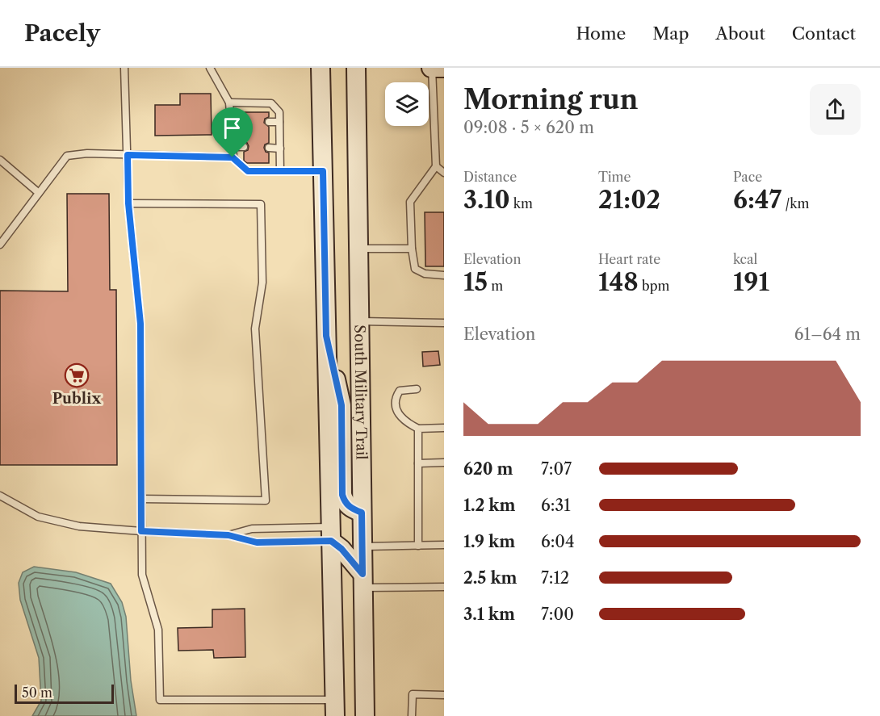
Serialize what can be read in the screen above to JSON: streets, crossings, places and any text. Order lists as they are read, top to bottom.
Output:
{
  "streets": {
    "main road": ["South Military Trail"]
  },
  "places": {
    "supermarket": ["Publix"]
  },
  "scale_bar": "50 m",
  "page": {
    "header": "Pacely",
    "nav": [
      "Home",
      "Map",
      "About",
      "Contact"
    ],
    "heading": ["Morning run", "09:08 · 5 × 620 m"],
    "stats": [
      ["Distance", "3.10 km"],
      ["Time", "21:02"],
      ["Pace", "6:47 /km"],
      ["Elevation", "15 m"],
      ["Heart rate", "148 bpm"],
      ["kcal", "191"]
    ],
    "chart": ["Elevation", "61–64 m"],
    "list": [
      {
        "name": "620 m",
        "note": "7:07"
      },
      {
        "name": "1.2 km",
        "note": "6:31"
      },
      {
        "name": "1.9 km",
        "note": "6:04"
      },
      {
        "name": "2.5 km",
        "note": "7:12"
      },
      {
        "name": "3.1 km",
        "note": "7:00"
      }
    ],
    "scale": "50 m"
  }
}
